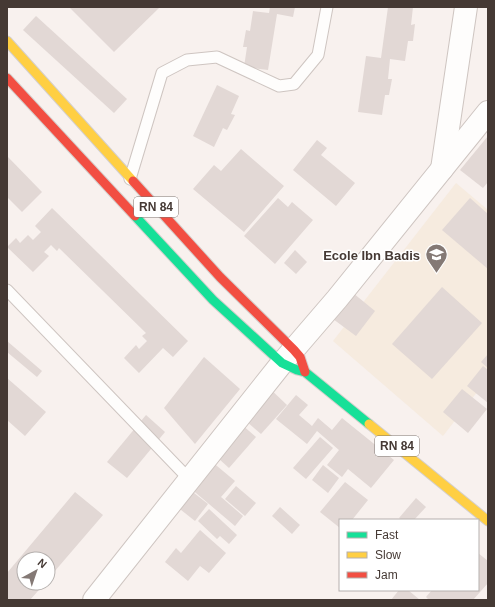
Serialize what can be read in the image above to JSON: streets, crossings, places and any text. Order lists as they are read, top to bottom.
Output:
{
  "streets": {
    "main road": ["RN 84"]
  },
  "places": {
    "school or university": ["Ecole Ibn Badis"]
  },
  "legend": ["Fast", "Slow", "Jam"],
  "north": "top right"
}
